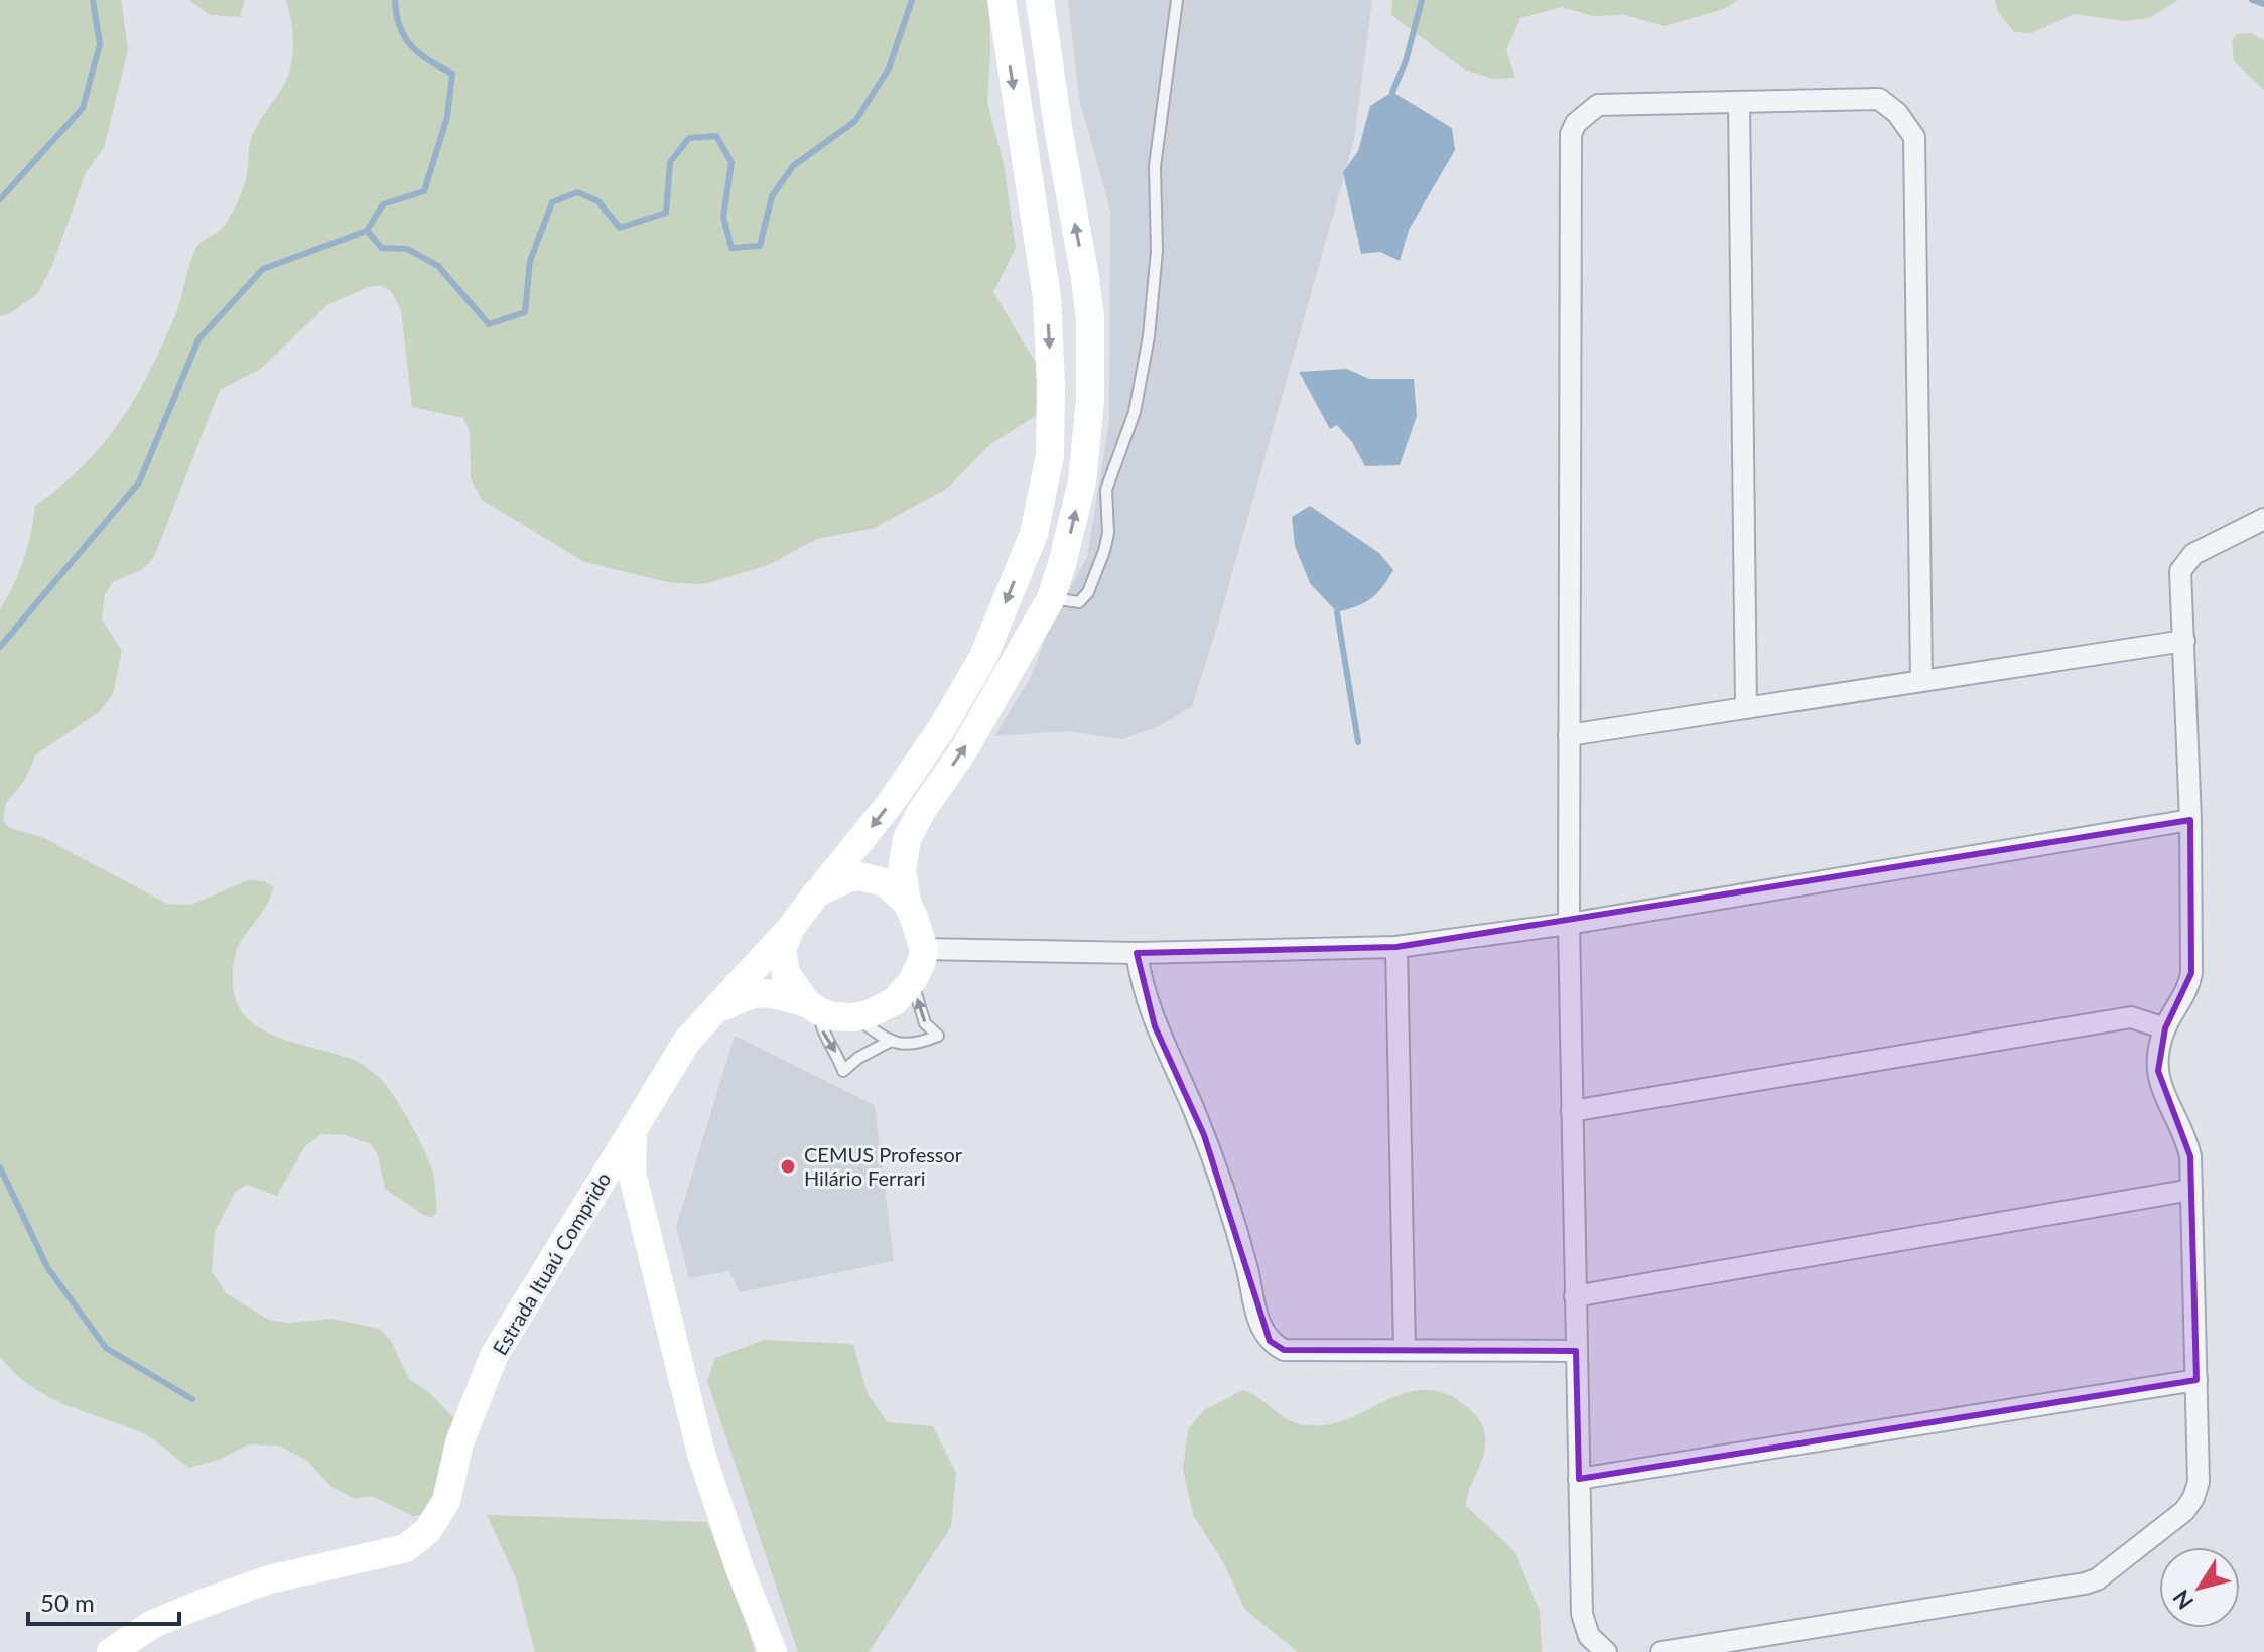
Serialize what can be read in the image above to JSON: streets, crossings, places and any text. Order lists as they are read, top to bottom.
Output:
{
  "streets": {
    "main road": ["Estrada Ituaú Comprido"]
  },
  "places": ["CEMUS Professor Hilário Ferrari"],
  "scale_bar": "50 m",
  "north": "bottom left"
}
